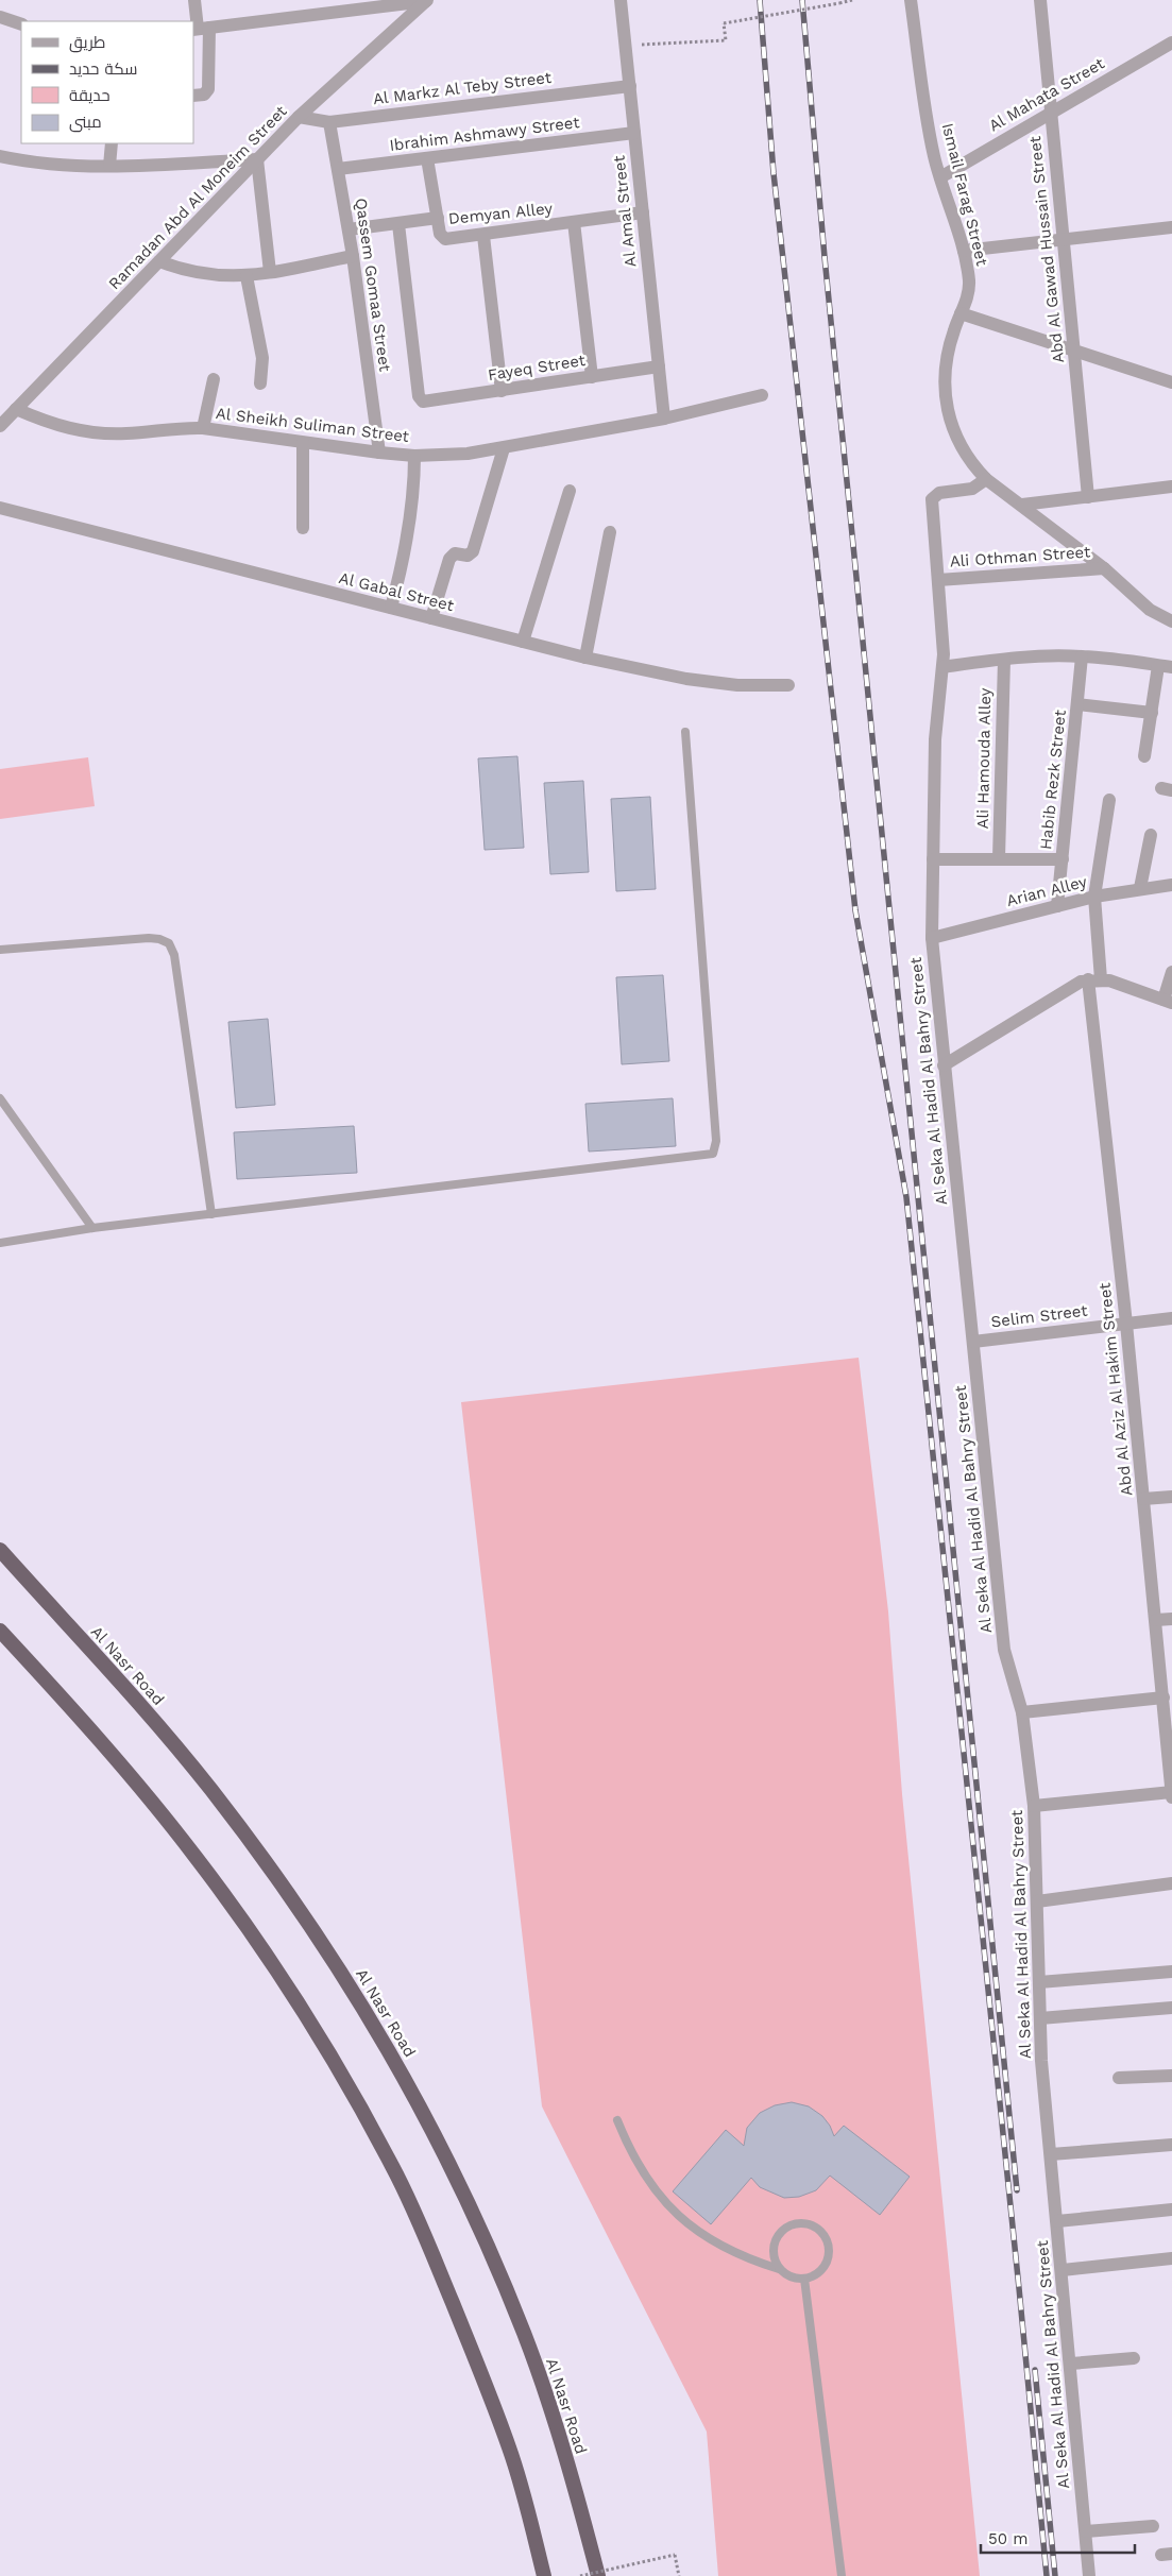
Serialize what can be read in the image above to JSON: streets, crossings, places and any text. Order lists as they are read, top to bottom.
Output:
{
  "streets": {
    "highway": ["Al Nasr Road"],
    "street": [
      "Al Markz Al Teby Street",
      "Al Mahata Street",
      "Ibrahim Ashmawy Street",
      "Ismail Farag Street",
      "Ramadan Abd Al Moneim Street",
      "Al Amal Street",
      "Demyan Alley",
      "Abd Al Gawad Hussain Street",
      "Qassem Gomaa Street",
      "Fayeq Street",
      "Al Sheikh Suliman Street",
      "Ali Othman Street",
      "Al Gabal Street",
      "Ali Hamouda Alley",
      "Habib Rezk Street",
      "Arian Alley",
      "Al Seka Al Hadid Al Bahry Street",
      "Selim Street",
      "Abd Al Aziz Al Hakim Street"
    ]
  },
  "crossings": [
    ["Al Markz Al Teby Street", "Ramadan Abd Al Moneim Street"],
    ["Al Markz Al Teby Street", "Al Amal Street"],
    ["Al Markz Al Teby Street", "Qassem Gomaa Street"],
    ["Al Mahata Street", "Ismail Farag Street"],
    ["Al Mahata Street", "Abd Al Gawad Hussain Street"],
    ["Ibrahim Ashmawy Street", "Al Amal Street"],
    ["Ibrahim Ashmawy Street", "Demyan Alley"],
    ["Ibrahim Ashmawy Street", "Qassem Gomaa Street"],
    ["Ismail Farag Street", "Ali Othman Street"],
    ["Ismail Farag Street", "Al Seka Al Hadid Al Bahry Street"],
    ["Ramadan Abd Al Moneim Street", "Al Sheikh Suliman Street"],
    ["Al Amal Street", "Demyan Alley"],
    ["Al Amal Street", "Fayeq Street"],
    ["Al Amal Street", "Al Sheikh Suliman Street"],
    ["Qassem Gomaa Street", "Al Sheikh Suliman Street"],
    ["Ali Othman Street", "Al Seka Al Hadid Al Bahry Street"],
    ["Habib Rezk Street", "Arian Alley"],
    ["Arian Alley", "Al Seka Al Hadid Al Bahry Street"],
    ["Arian Alley", "Abd Al Aziz Al Hakim Street"],
    ["Al Seka Al Hadid Al Bahry Street", "Selim Street"],
    ["Selim Street", "Abd Al Aziz Al Hakim Street"]
  ],
  "legend": [
    "طريق",
    "سكة حديد",
    "حديقة",
    "مبنى"
  ],
  "scale_bar": "50 m"
}
